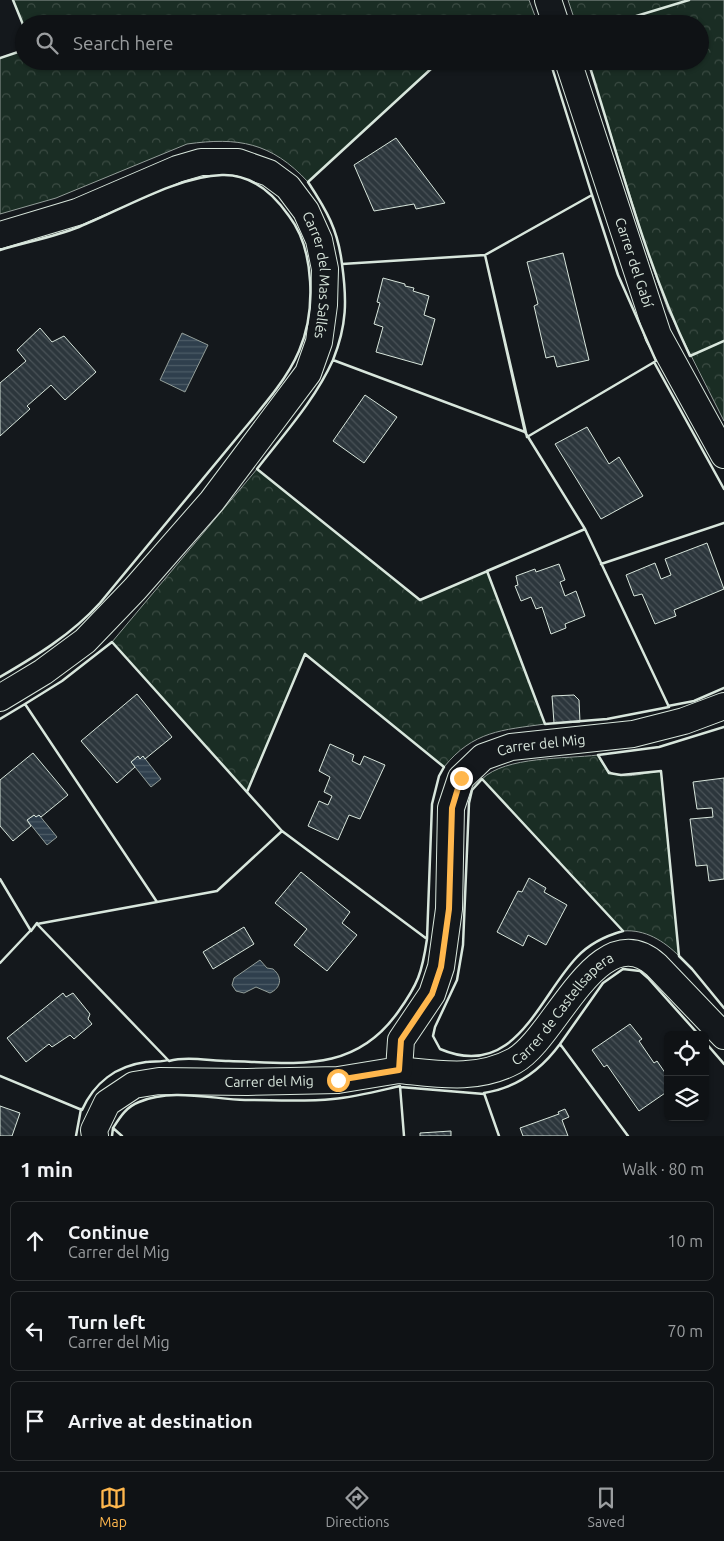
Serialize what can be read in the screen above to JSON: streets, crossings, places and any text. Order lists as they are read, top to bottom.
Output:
{
  "streets": {
    "street": [
      "Carrer del Gabí",
      "Carrer del Mas Sallés",
      "Carrer del Mig",
      "Carrer de Castellsapera"
    ]
  },
  "crossings": [
    ["Carrer del Mig", "Carrer de Castellsapera"]
  ],
  "page": {
    "search": "Search here",
    "heading": ["1 min", "Walk · 80 m"],
    "list": [
      ["Continue", "Carrer del Mig", "10 m"],
      ["Turn left", "Carrer del Mig", "70 m"],
      "Arrive at destination"
    ],
    "nav": ["Map", "Directions", "Saved"]
  }
}
